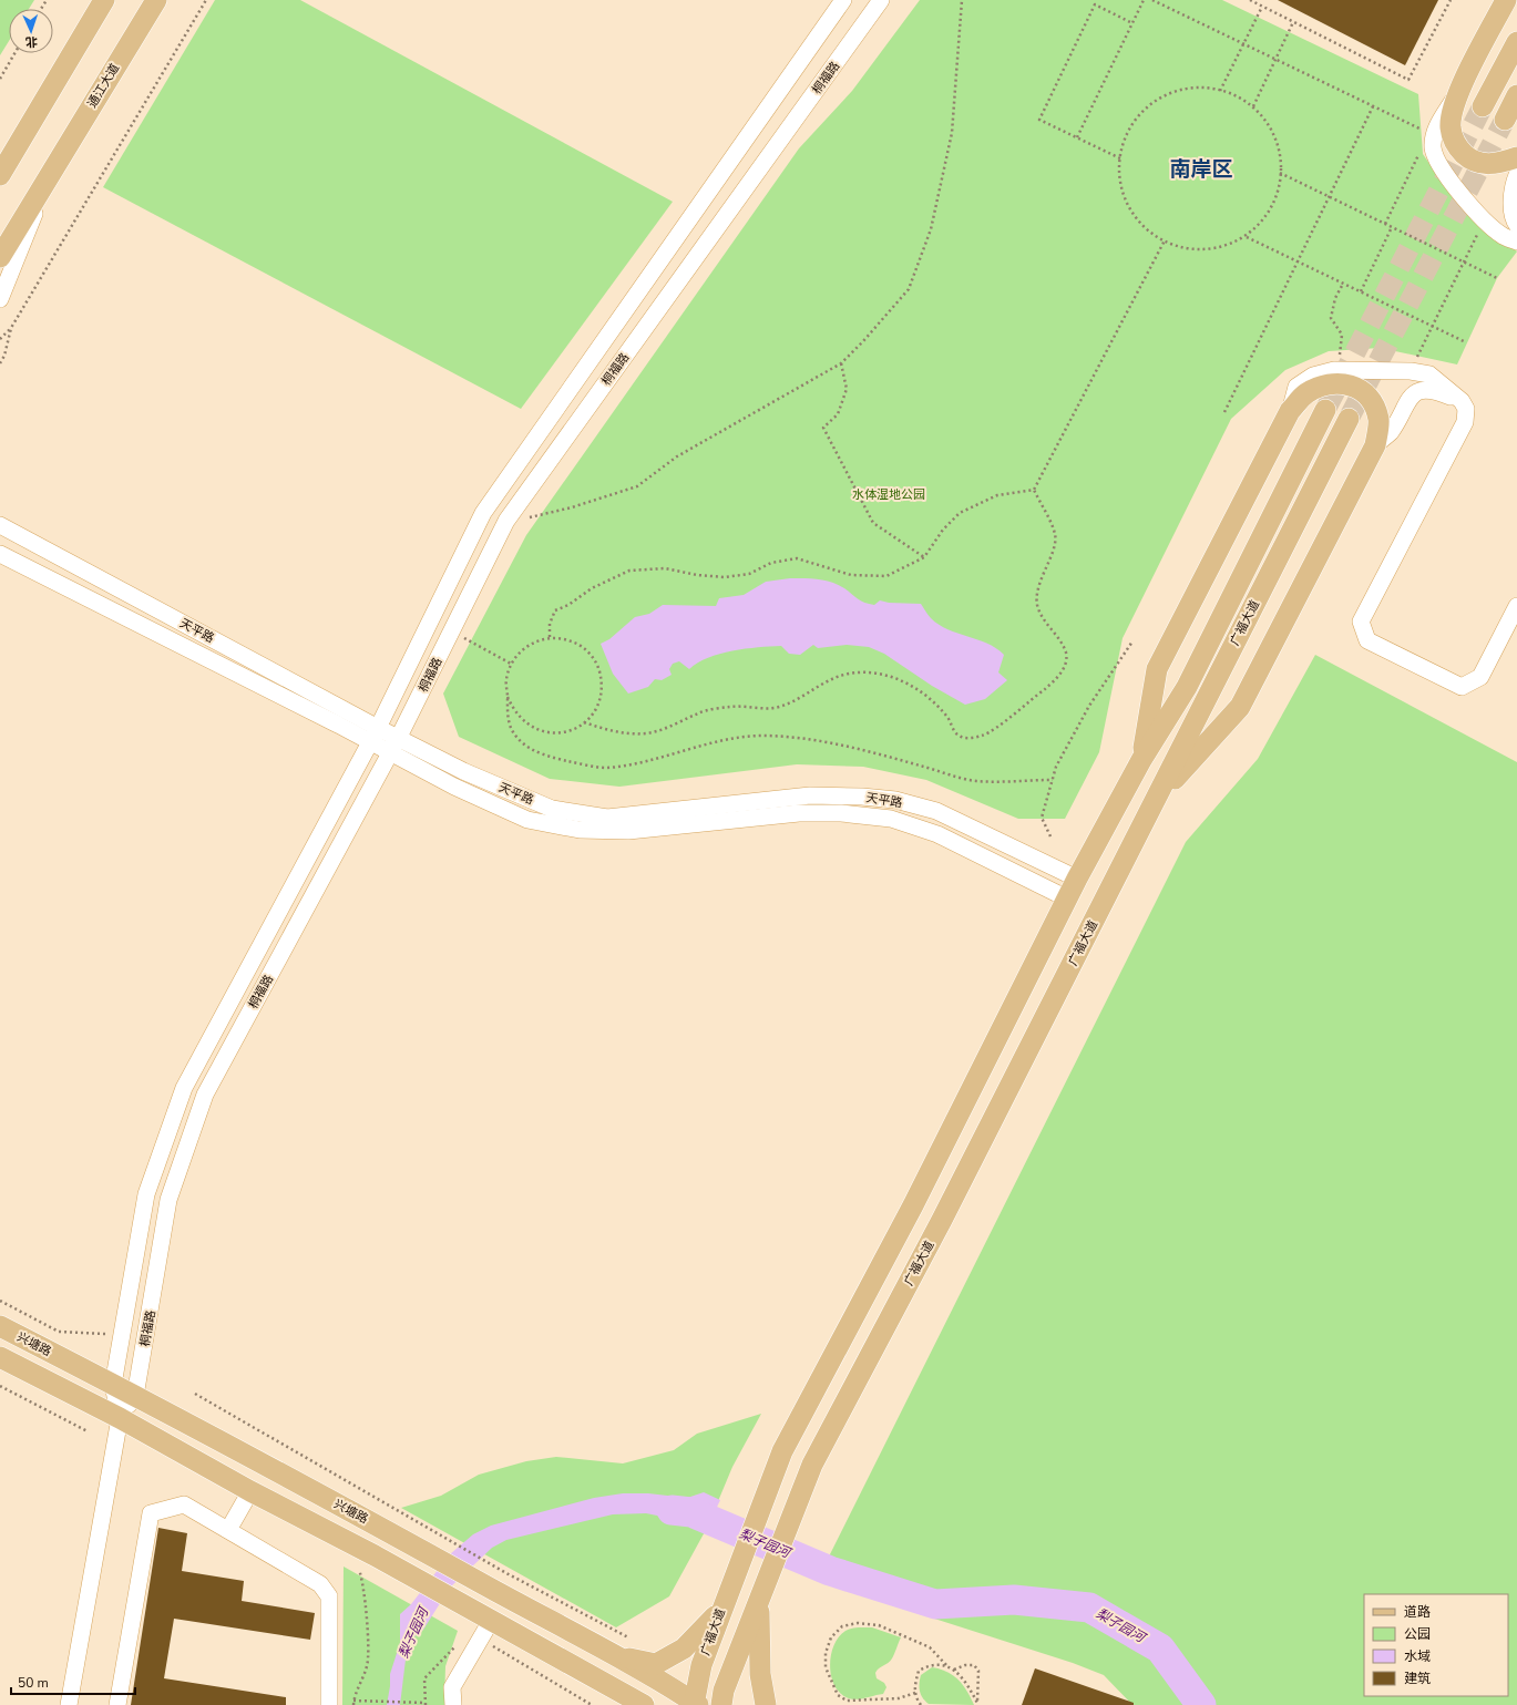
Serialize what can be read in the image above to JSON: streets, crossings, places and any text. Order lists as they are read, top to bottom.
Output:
{
  "streets": {
    "main road": ["通江大道", "广福大道", "兴塘路"],
    "street": ["桐福路", "天平路"]
  },
  "crossings": [
    ["桐福路", "天平路"],
    ["桐福路", "兴塘路"],
    ["广福大道", "天平路"],
    ["广福大道", "兴塘路"]
  ],
  "districts": ["南岸区"],
  "water": ["梨子园河"],
  "parks": ["水体湿地公园"],
  "legend": [
    "道路",
    "公园",
    "水域",
    "建筑"
  ],
  "scale_bar": "50 m",
  "north": "bottom"
}
